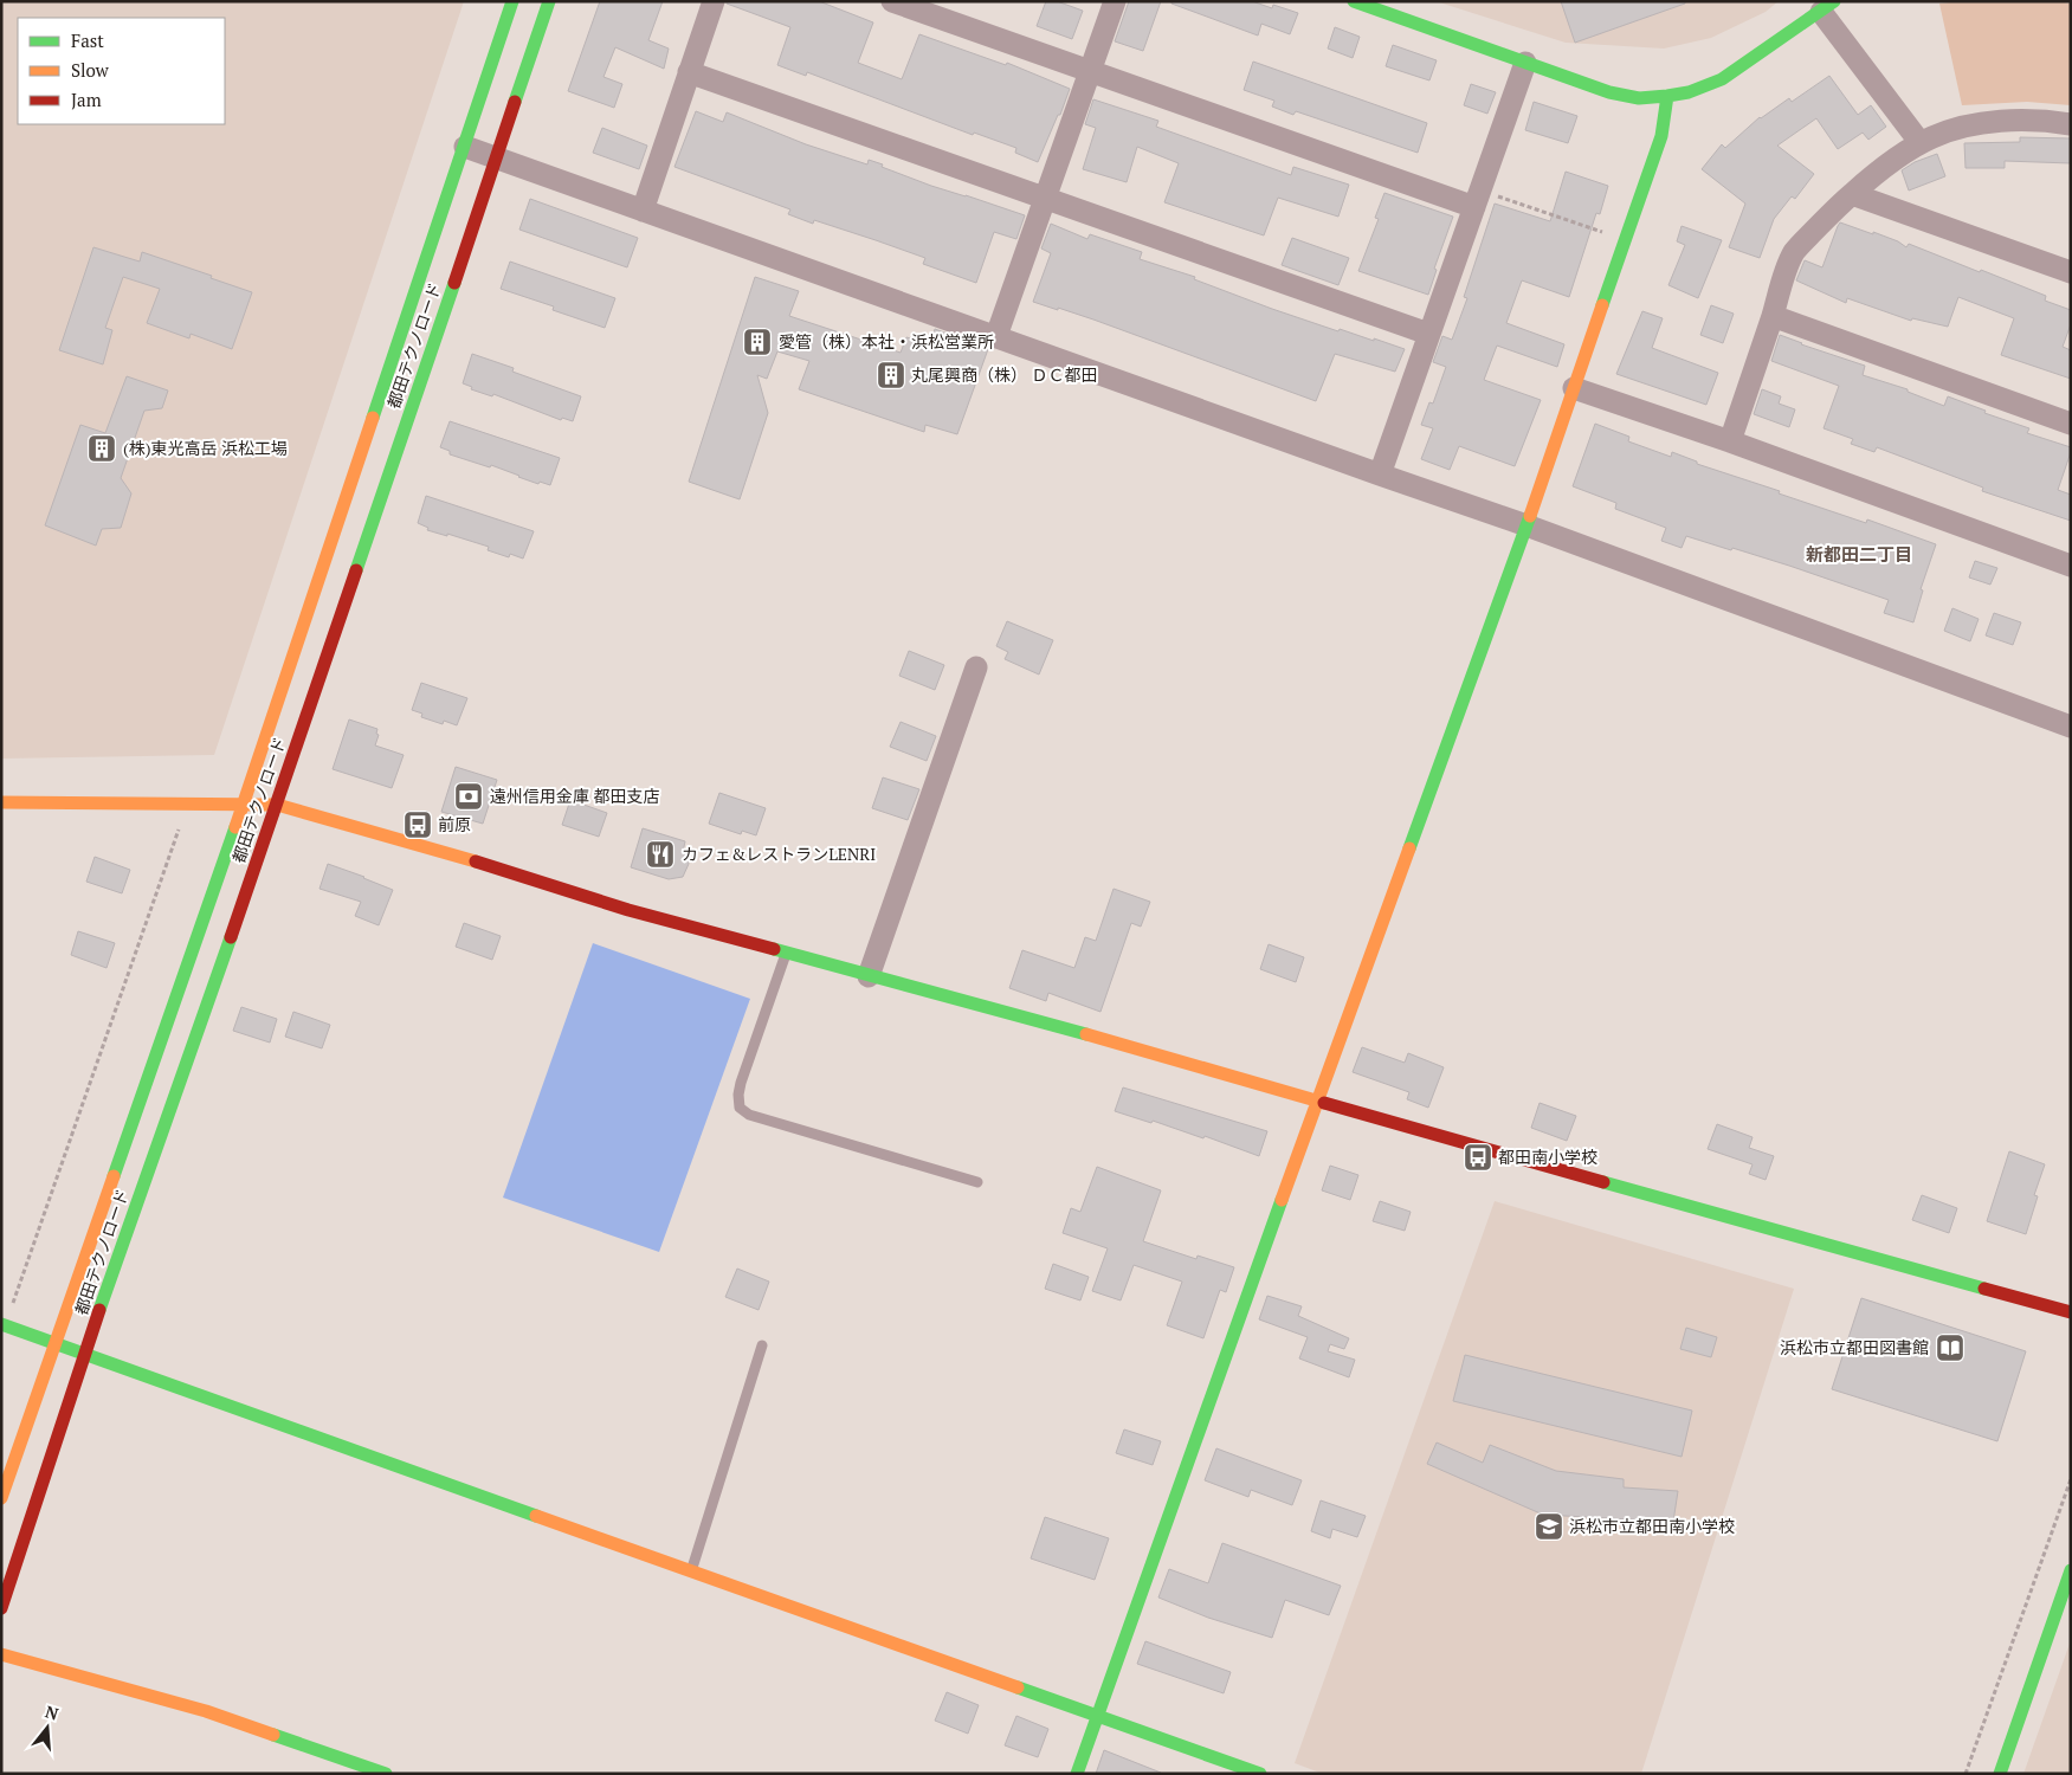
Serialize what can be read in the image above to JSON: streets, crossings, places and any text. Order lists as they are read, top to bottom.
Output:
{
  "streets": {
    "street": ["都田テクノロード"]
  },
  "districts": ["新都田二丁目"],
  "places": {
    "building": ["愛管（株）本社・浜松営業所", "丸尾興商（株） ＤＣ都田", "(株)東光高岳 浜松工場"],
    "bank": ["遠州信用金庫 都田支店"],
    "bus stop": ["前原", "都田南小学校"],
    "restaurant": ["カフェ&レストランLENRI"],
    "library": ["浜松市立都田図書館"],
    "school or university": ["浜松市立都田南小学校"]
  },
  "legend": ["Fast", "Slow", "Jam"],
  "north": "top"
}
